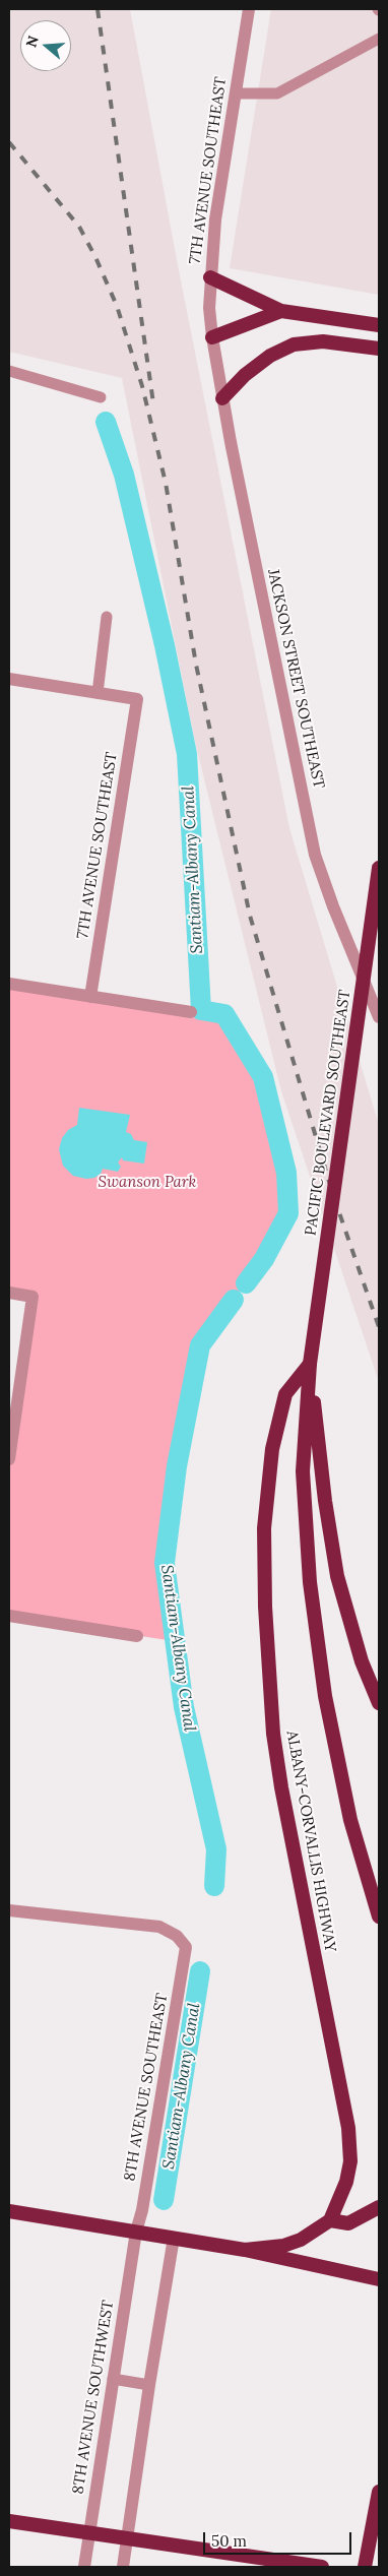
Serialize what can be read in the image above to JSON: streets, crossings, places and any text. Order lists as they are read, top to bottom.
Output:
{
  "streets": {
    "highway": ["PACIFIC BOULEVARD SOUTHEAST", "ALBANY-CORVALLIS HIGHWAY"],
    "street": [
      "7TH AVENUE SOUTHEAST",
      "JACKSON STREET SOUTHEAST",
      "8TH AVENUE SOUTHEAST",
      "8TH AVENUE SOUTHWEST"
    ]
  },
  "crossings": [
    ["7TH AVENUE SOUTHEAST", "JACKSON STREET SOUTHEAST"],
    ["PACIFIC BOULEVARD SOUTHEAST", "ALBANY-CORVALLIS HIGHWAY"],
    ["8TH AVENUE SOUTHEAST", "8TH AVENUE SOUTHWEST"]
  ],
  "water": ["Santiam-Albany Canal"],
  "parks": ["Swanson Park"],
  "scale_bar": "50 m",
  "north": "left"
}
